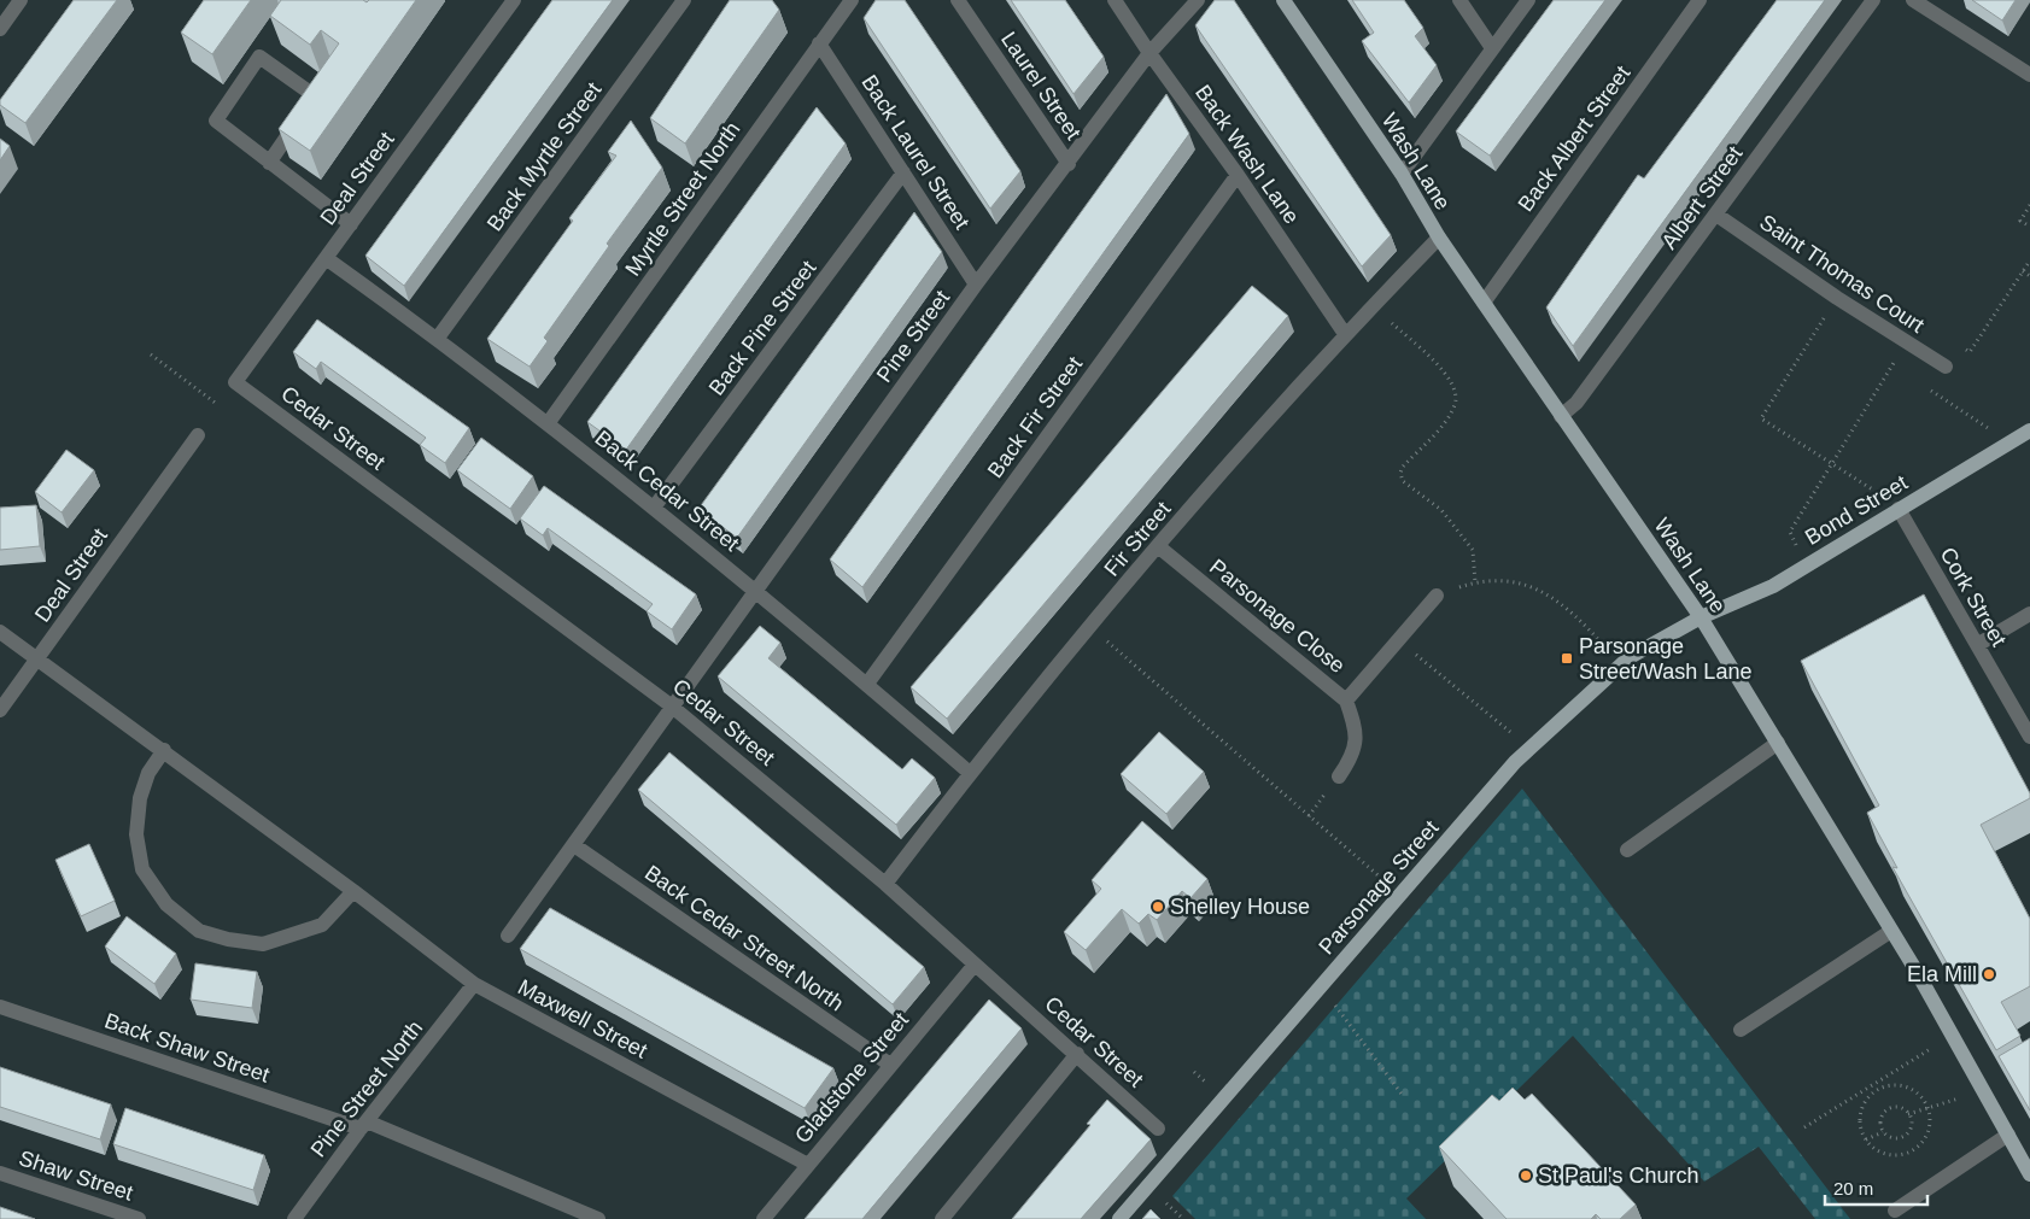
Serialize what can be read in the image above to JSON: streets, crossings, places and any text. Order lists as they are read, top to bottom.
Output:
{
  "streets": {
    "main road": ["Wash Lane", "Bond Street", "Parsonage Street"],
    "street": [
      "Laurel Street",
      "Back Albert Street",
      "Back Laurel Street",
      "Back Wash Lane",
      "Back Myrtle Street",
      "Deal Street",
      "Albert Street",
      "Myrtle Street North",
      "Saint Thomas Court",
      "Back Pine Street",
      "Pine Street",
      "Back Fir Street",
      "Cedar Street",
      "Back Cedar Street",
      "Fir Street",
      "Cork Street",
      "Parsonage Close",
      "Back Cedar Street North",
      "Maxwell Street",
      "Back Shaw Street",
      "Gladstone Street",
      "Pine Street North",
      "Shaw Street"
    ]
  },
  "crossings": [
    ["Laurel Street", "Pine Street"],
    ["Back Albert Street", "Wash Lane"],
    ["Back Laurel Street", "Myrtle Street North"],
    ["Back Laurel Street", "Back Pine Street"],
    ["Back Laurel Street", "Pine Street"],
    ["Back Wash Lane", "Pine Street"],
    ["Back Wash Lane", "Back Fir Street"],
    ["Back Wash Lane", "Fir Street"],
    ["Back Myrtle Street", "Back Cedar Street"],
    ["Wash Lane", "Albert Street"],
    ["Wash Lane", "Bond Street"],
    ["Wash Lane", "Fir Street"],
    ["Wash Lane", "Parsonage Street"],
    ["Deal Street", "Cedar Street"],
    ["Deal Street", "Back Cedar Street"],
    ["Deal Street", "Maxwell Street"],
    ["Albert Street", "Saint Thomas Court"],
    ["Myrtle Street North", "Back Cedar Street"],
    ["Back Pine Street", "Back Cedar Street"],
    ["Pine Street", "Cedar Street"],
    ["Pine Street", "Back Cedar Street"],
    ["Back Fir Street", "Back Cedar Street"],
    ["Cedar Street", "Fir Street"],
    ["Cedar Street", "Gladstone Street"],
    ["Back Cedar Street", "Fir Street"],
    ["Bond Street", "Cork Street"],
    ["Bond Street", "Parsonage Street"],
    ["Fir Street", "Parsonage Close"],
    ["Back Cedar Street North", "Gladstone Street"],
    ["Maxwell Street", "Gladstone Street"],
    ["Maxwell Street", "Pine Street North"],
    ["Back Shaw Street", "Pine Street North"]
  ],
  "places": {
    "transit": ["Parsonage Street/Wash Lane"],
    "other": ["Shelley House", "Ela Mill", "St Paul's Church"]
  },
  "scale_bar": "20 m"
}
